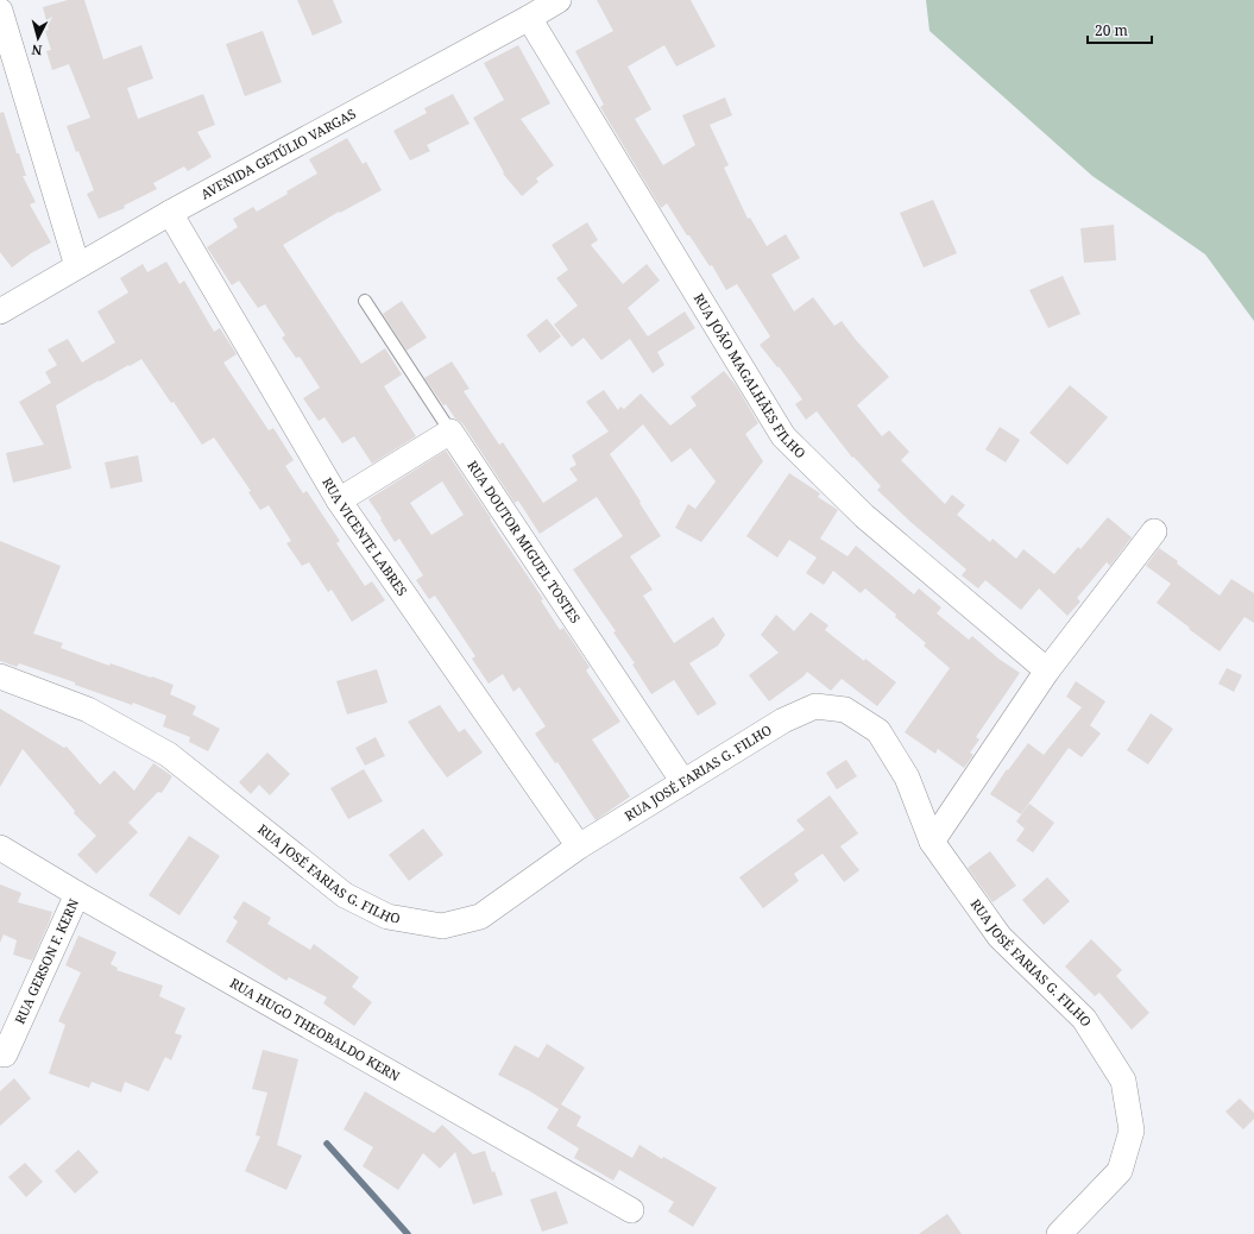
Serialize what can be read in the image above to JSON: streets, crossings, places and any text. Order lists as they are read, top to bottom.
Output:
{
  "streets": {
    "street": [
      "AVENIDA GETÚLIO VARGAS",
      "RUA JOÃO MAGALHÃES FILHO",
      "RUA VICENTE LABRES",
      "RUA DOUTOR MIGUEL TOSTES",
      "RUA JOSÉ FARIAS G. FILHO",
      "RUA GERSON F. KERN",
      "RUA HUGO THEOBALDO KERN"
    ]
  },
  "crossings": [
    ["AVENIDA GETÚLIO VARGAS", "RUA JOÃO MAGALHÃES FILHO"],
    ["AVENIDA GETÚLIO VARGAS", "RUA VICENTE LABRES"],
    ["RUA VICENTE LABRES", "RUA JOSÉ FARIAS G. FILHO"],
    ["RUA DOUTOR MIGUEL TOSTES", "RUA JOSÉ FARIAS G. FILHO"],
    ["RUA GERSON F. KERN", "RUA HUGO THEOBALDO KERN"]
  ],
  "scale_bar": "20 m",
  "north": "bottom"
}
